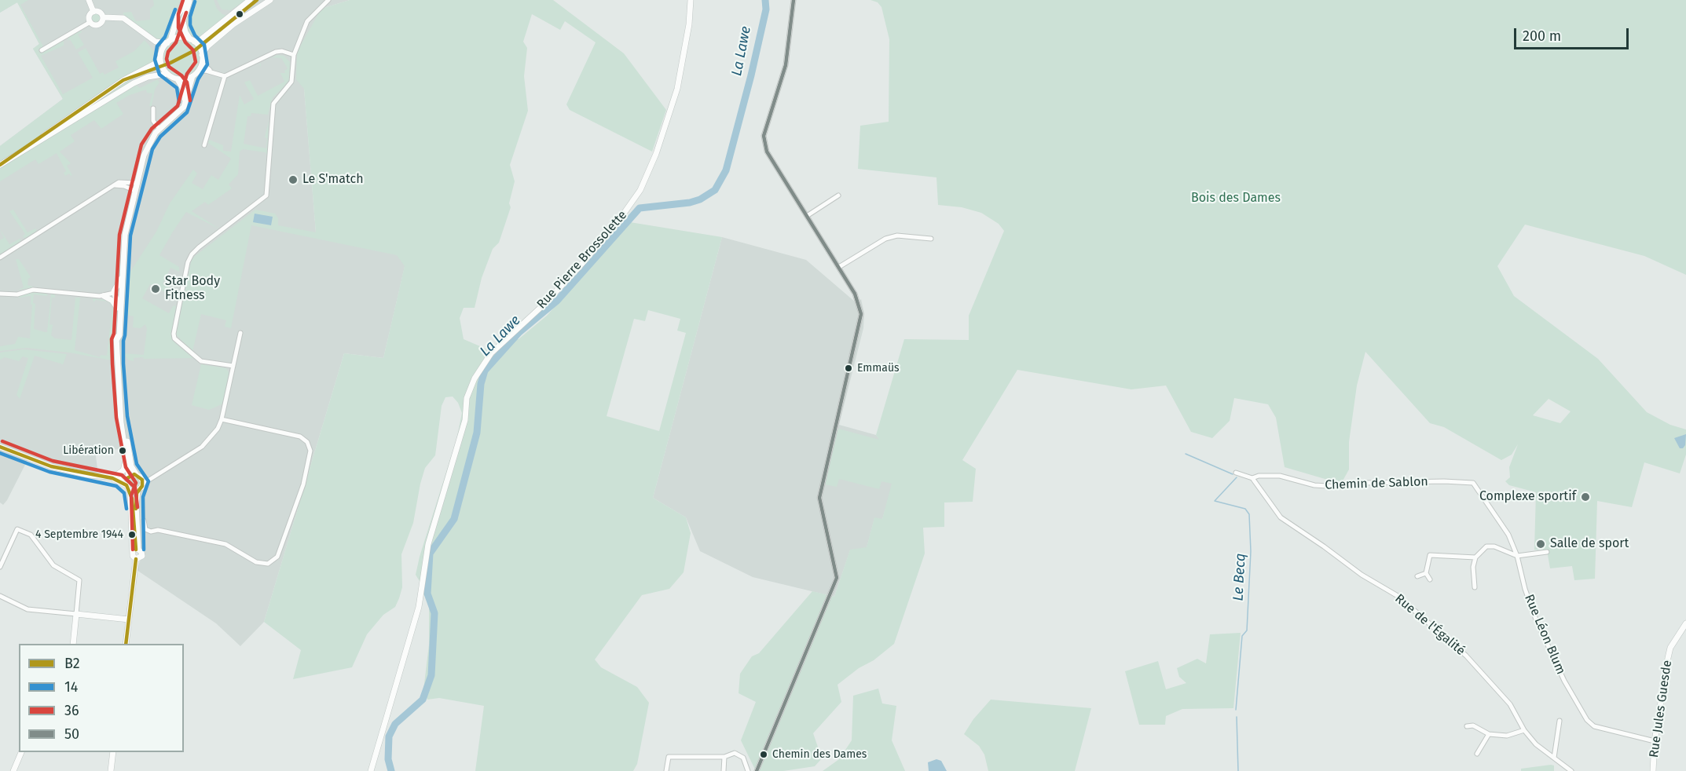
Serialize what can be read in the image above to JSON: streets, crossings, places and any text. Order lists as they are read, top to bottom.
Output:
{
  "streets": {
    "main road": ["Rue Pierre Brossolette", "Rue Jules Guesde"],
    "street": ["Chemin de Sablon", "Rue de l'Égalité", "Rue Léon Blum"]
  },
  "crossings": [
    ["Chemin de Sablon", "Rue de l'Égalité"],
    ["Chemin de Sablon", "Rue Léon Blum"],
    ["Rue Léon Blum", "Rue Jules Guesde"]
  ],
  "water": ["La Lawe", "Le Becq"],
  "parks": ["Bois des Dames"],
  "places": [
    "Le S'match",
    "Star Body Fitness",
    "Emmaüs",
    "Libération",
    "Complexe sportif",
    "4 Septembre 1944",
    "Salle de sport",
    "Chemin des Dames"
  ],
  "lines": [
    "transit line B2",
    "transit line 36",
    "transit line 50",
    "transit line 14"
  ],
  "legend": [
    "B2",
    "14",
    "36",
    "50"
  ],
  "scale_bar": "200 m"
}
